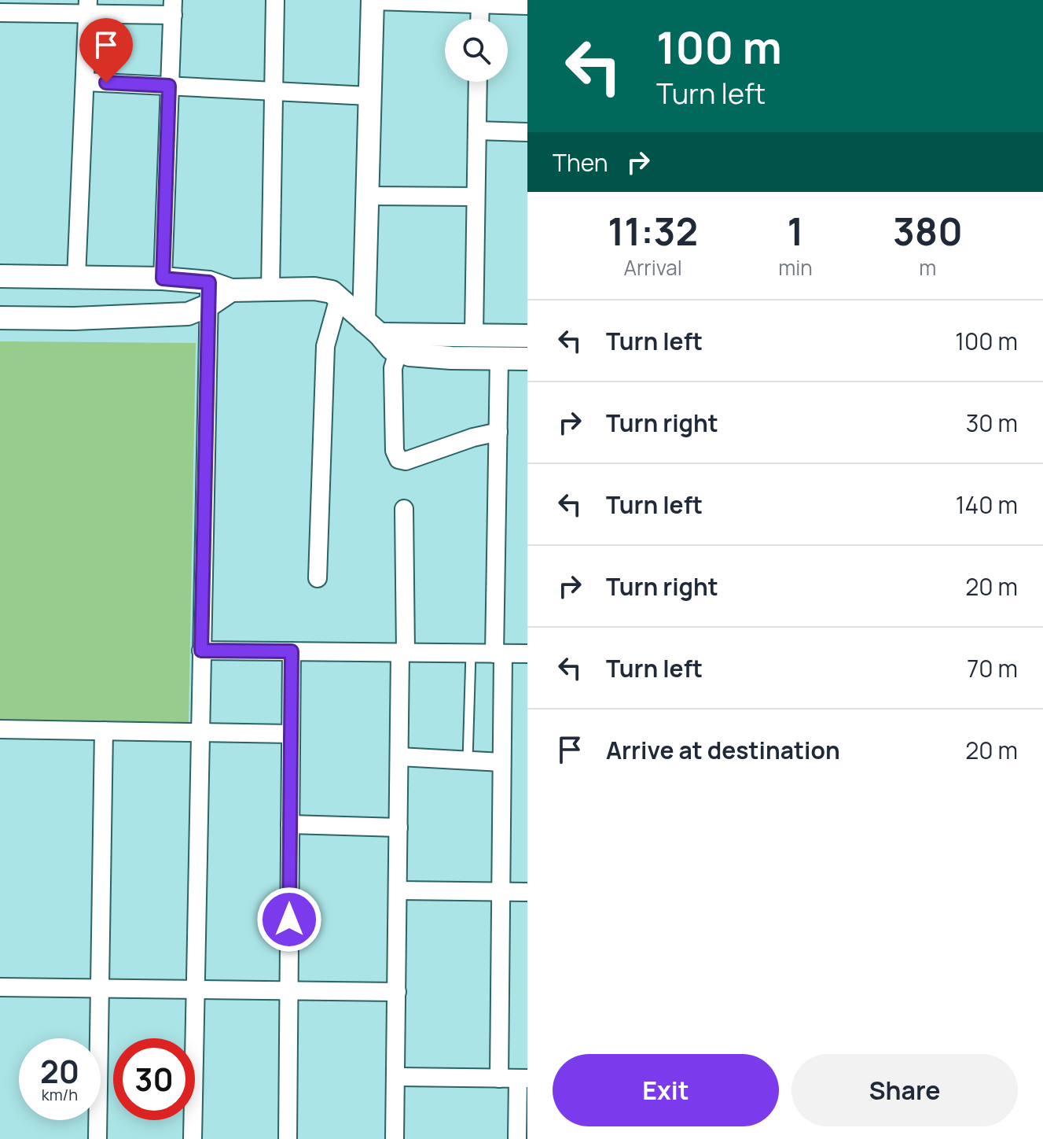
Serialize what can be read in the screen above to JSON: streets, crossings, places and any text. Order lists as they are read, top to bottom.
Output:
{
  "page": {
    "turn": ["100 m", "Turn left"],
    "then": "Then",
    "eta": [
      "11:32",
      "Arrival",
      "1",
      "min",
      "380",
      "m"
    ],
    "list": [
      {
        "name": "Turn left",
        "value": "100 m"
      },
      {
        "name": "Turn right",
        "value": "30 m"
      },
      {
        "name": "Turn left",
        "value": "140 m"
      },
      {
        "name": "Turn right",
        "value": "20 m"
      },
      {
        "name": "Turn left",
        "value": "70 m"
      },
      {
        "name": "Arrive at destination",
        "value": "20 m"
      }
    ],
    "speed": "20 km/h",
    "limit": "30",
    "buttons": ["Exit", "Share"]
  }
}
